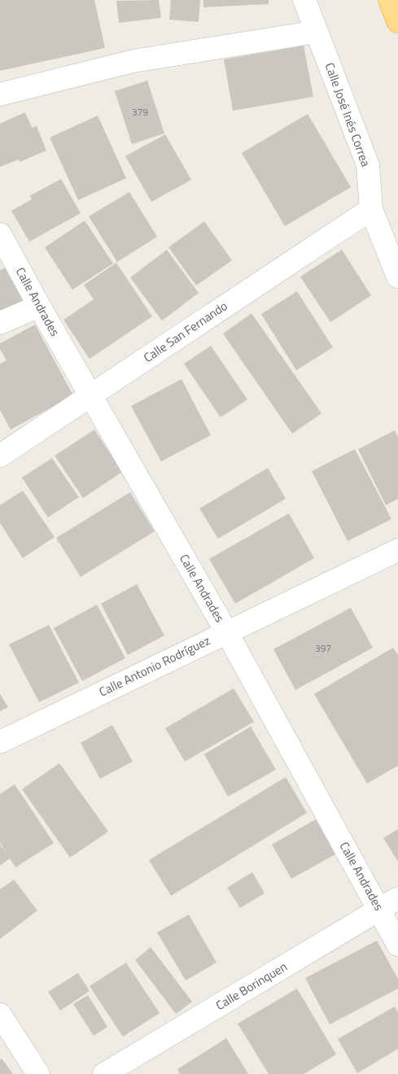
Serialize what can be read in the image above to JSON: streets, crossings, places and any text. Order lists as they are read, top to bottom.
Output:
{
  "streets": {
    "street": [
      "Calle José Inés Correa",
      "Calle Andrades",
      "Calle San Fernando",
      "Calle Antonio Rodríguez",
      "Calle Borinquen"
    ]
  },
  "crossings": [
    ["Calle José Inés Correa", "Calle San Fernando"],
    ["Calle Andrades", "Calle San Fernando"],
    ["Calle Andrades", "Calle Antonio Rodríguez"],
    ["Calle Andrades", "Calle Borinquen"]
  ],
  "house_numbers": ["379", "397"]
}
